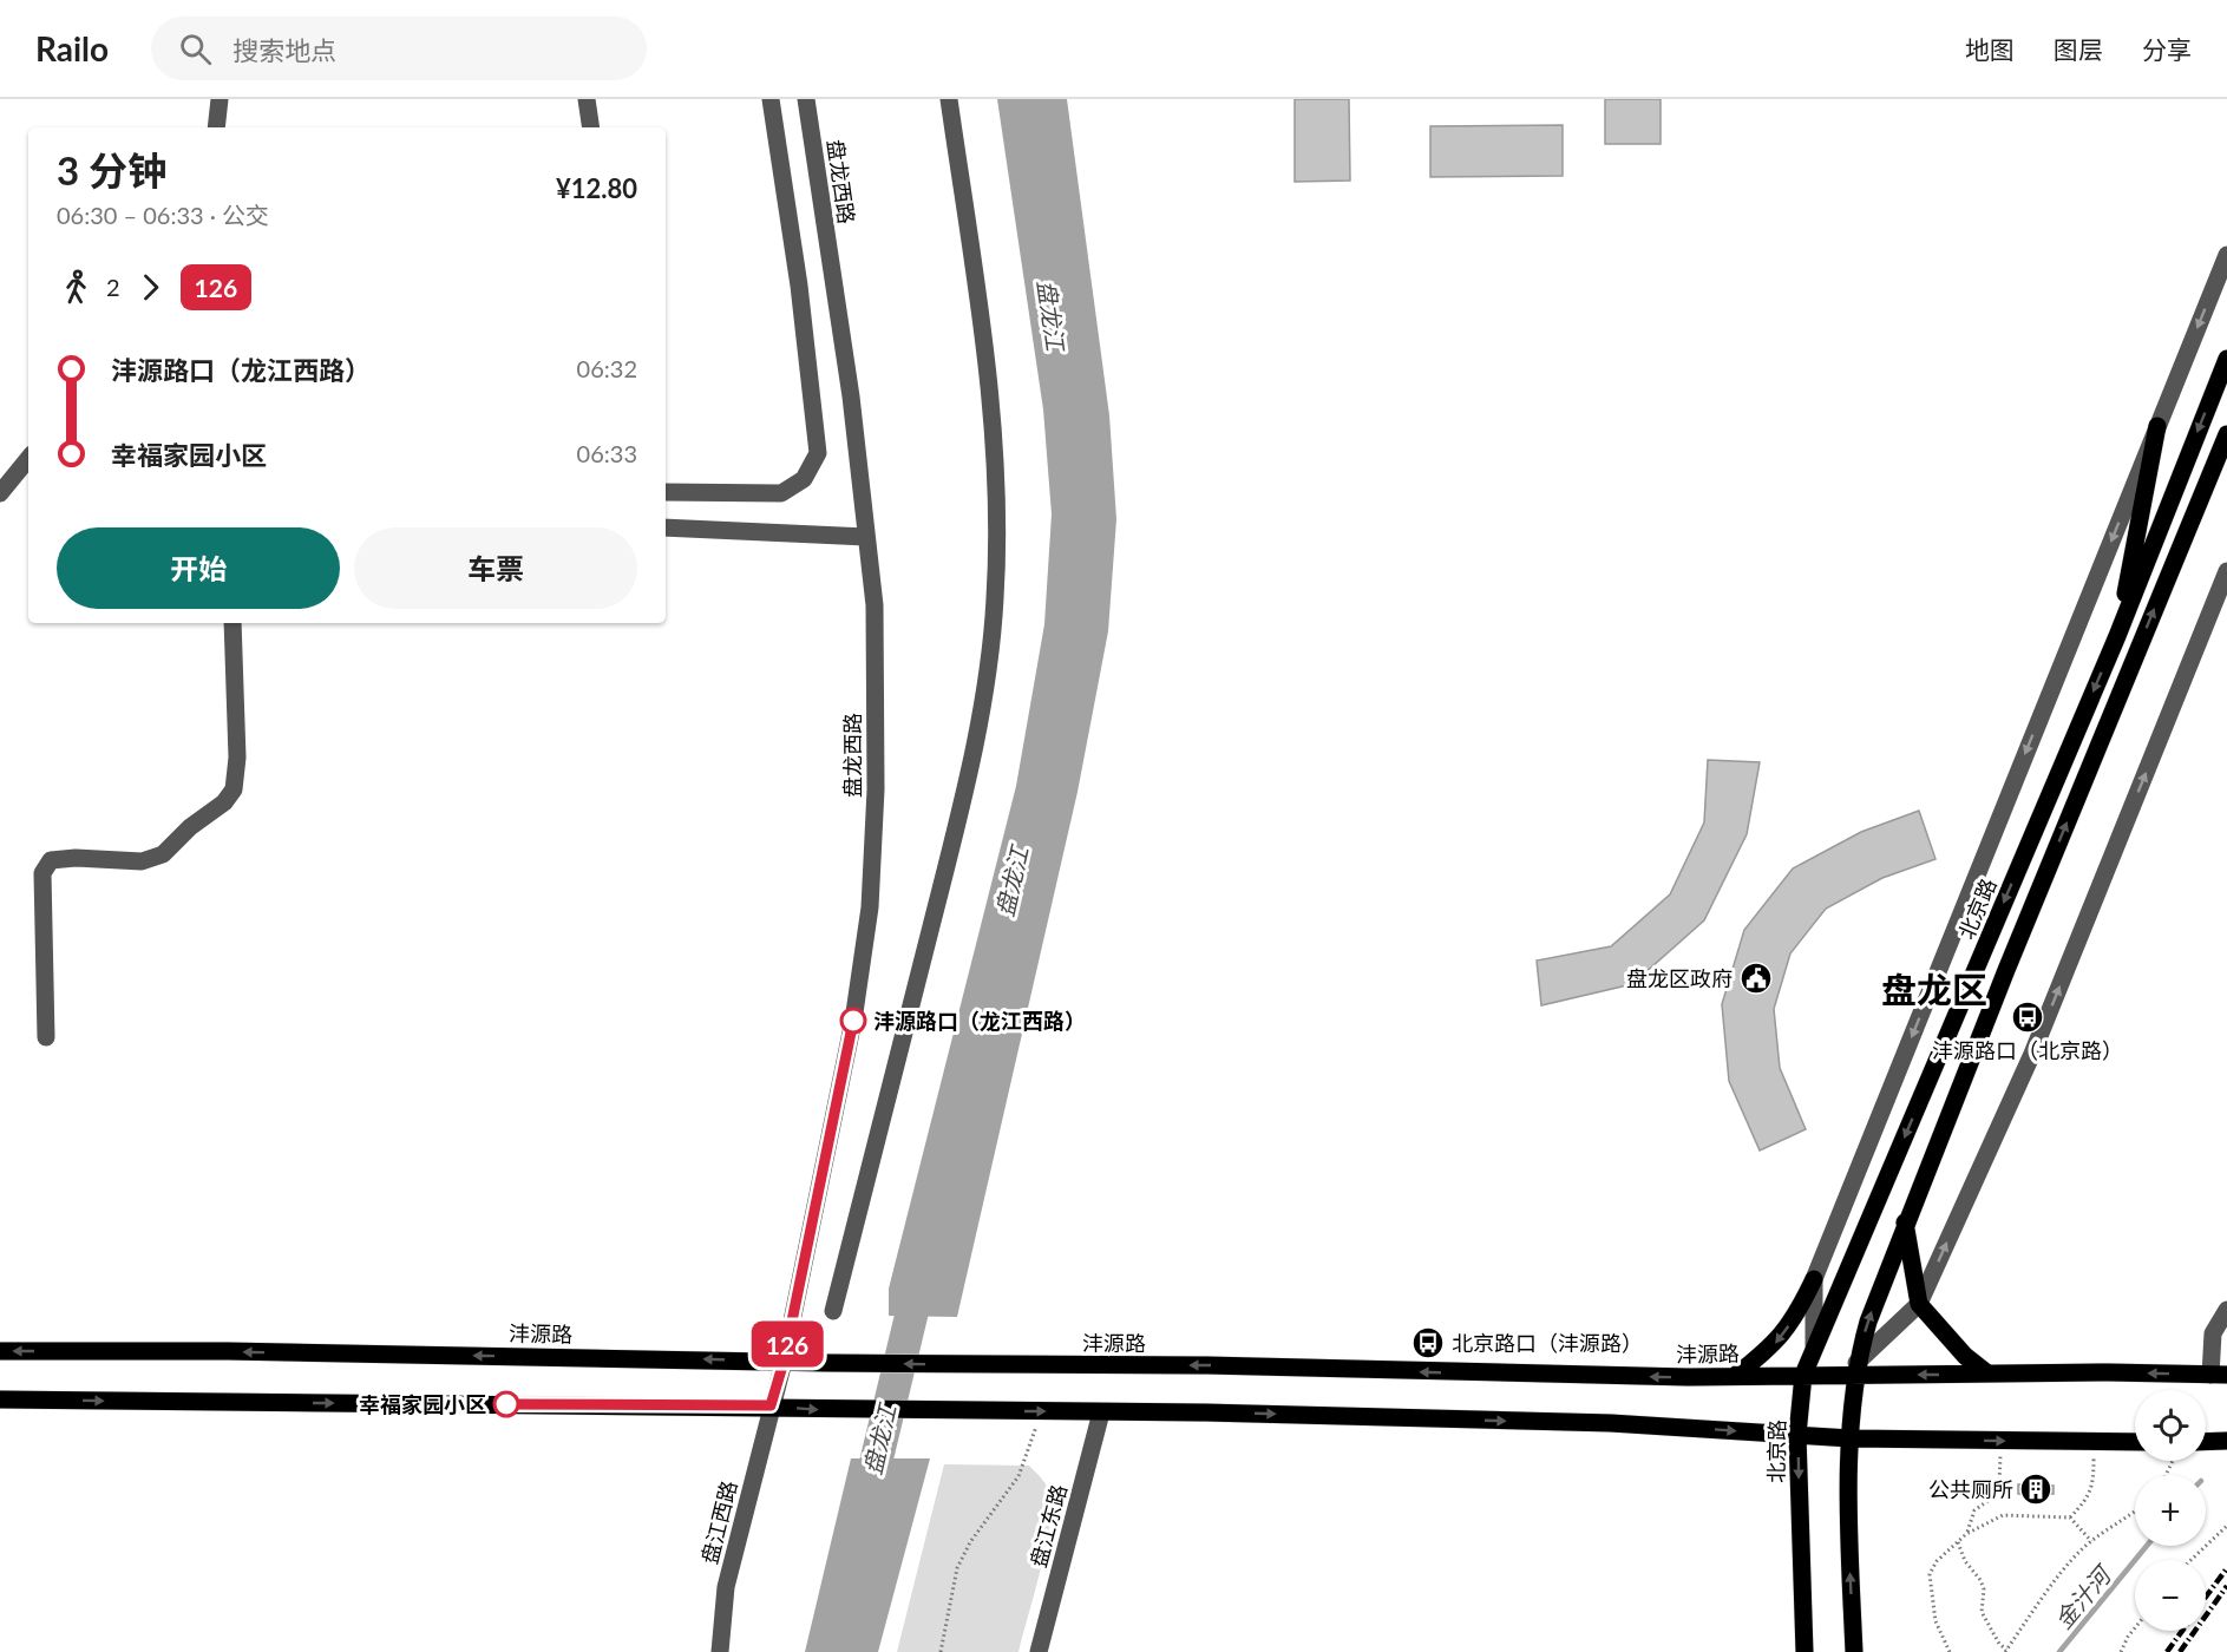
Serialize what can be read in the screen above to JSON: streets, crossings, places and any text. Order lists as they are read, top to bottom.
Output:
{
  "streets": {
    "main road": ["北京路", "沣源路"],
    "street": ["盘龙西路", "盘江西路", "盘江东路"]
  },
  "crossings": [
    ["盘龙西路", "沣源路"],
    ["盘龙西路", "盘江西路"],
    ["北京路", "沣源路"]
  ],
  "districts": ["盘龙区"],
  "water": ["盘龙江", "金汁河"],
  "places": {
    "public building": ["盘龙区政府"],
    "bus stop": ["沣源路口（北京路）", "北京路口（沣源路）"],
    "other": ["沣源路口（龙江西路）", "幸福家园小区"],
    "building": ["公共厕所"]
  },
  "lines": ["bus line 126"],
  "page": {
    "header": "Railo",
    "search": "搜索地点",
    "nav": ["地图", "图层", "分享"],
    "on_map": "126",
    "heading": ["3 分钟", "06:30 – 06:33 · 公交", "¥12.80"],
    "legs": ["2", "126"],
    "list": [
      {
        "name": "沣源路口（龙江西路）",
        "value": "06:32"
      },
      {
        "name": "幸福家园小区",
        "value": "06:33"
      }
    ],
    "buttons": ["开始", "车票"],
    "map_buttons": ["+", "−"]
  }
}
